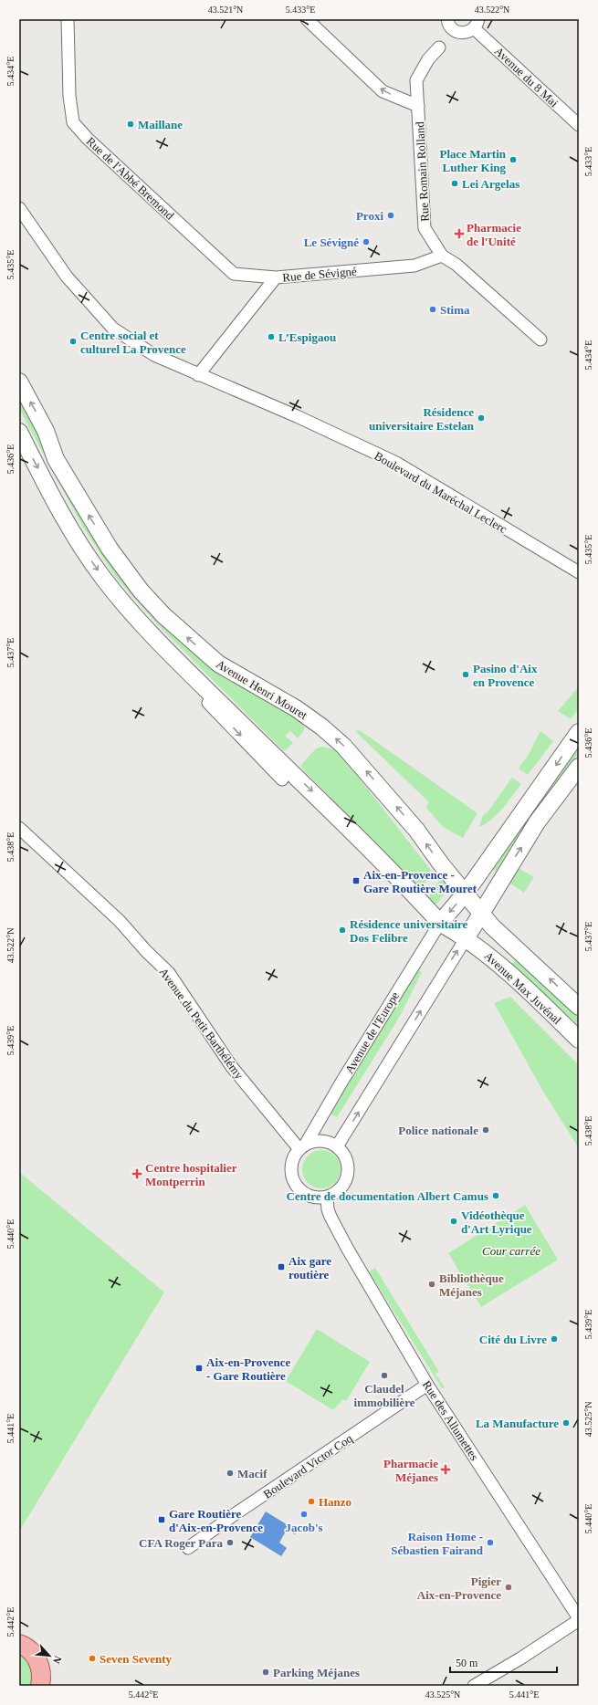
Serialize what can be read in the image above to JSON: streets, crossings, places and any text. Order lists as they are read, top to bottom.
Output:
{
  "streets": {
    "main road": ["Avenue Henri Mouret", "Avenue Max Juvénal"],
    "street": [
      "Avenue du 8 Mai",
      "Rue Romain Rolland",
      "Rue de l'Abbé Bremond",
      "Rue de Sévigné",
      "Boulevard du Maréchal Leclerc",
      "Avenue du Petit Barthélémy",
      "Avenue de l'Europe",
      "Rue des Allumettes",
      "Boulevard Victor Coq"
    ]
  },
  "crossings": [
    ["Rue Romain Rolland", "Rue de Sévigné"],
    ["Rue de l'Abbé Bremond", "Rue de Sévigné"],
    ["Rue de Sévigné", "Boulevard du Maréchal Leclerc"],
    ["Avenue Henri Mouret", "Avenue Max Juvénal"],
    ["Avenue Max Juvénal", "Avenue de l'Europe"],
    ["Avenue du Petit Barthélémy", "Avenue de l'Europe"],
    ["Avenue du Petit Barthélémy", "Rue des Allumettes"],
    ["Avenue de l'Europe", "Rue des Allumettes"],
    ["Rue des Allumettes", "Boulevard Victor Coq"]
  ],
  "parks": ["Cour carrée"],
  "places": {
    "other": [
      "Maillane",
      "Place Martin Luther King",
      "Lei Argelas",
      "Proxi",
      "Le Sévigné",
      "Stima",
      "L’Espigaou",
      "Centre social et culturel La Provence",
      "Résidence universitaire Estelan",
      "Pasino d'Aix en Provence",
      "Résidence universitaire Dos Felibre",
      "Police nationale",
      "Centre de documentation Albert Camus",
      "Vidéothèque d'Art Lyrique",
      "Bibliothèque Méjanes",
      "Cité du Livre",
      "Claudel immobilière",
      "La Manufacture",
      "Macif",
      "Hanzo",
      "Jacob's",
      "CFA Roger Para",
      "Raison Home - Sébastien Fairand",
      "Pigier Aix-en-Provence",
      "Seven Seventy",
      "Parking Méjanes"
    ],
    "health": ["Pharmacie de l'Unité", "Centre hospitalier Montperrin", "Pharmacie Méjanes"],
    "transit": [
      "Aix-en-Provence - Gare Routière Mouret",
      "Aix gare routière",
      "Aix-en-Provence - Gare Routière",
      "Gare Routière d'Aix-en-Provence"
    ]
  },
  "scale_bar": "50 m",
  "north": "bottom right",
  "coordinates": [
    "43.521°N",
    "5.433°E",
    "43.522°N",
    "5.434°E",
    "5.435°E",
    "5.436°E",
    "5.437°E",
    "5.438°E",
    "5.439°E",
    "5.440°E",
    "43.525°N",
    "5.441°E",
    "5.442°E"
  ]
}
